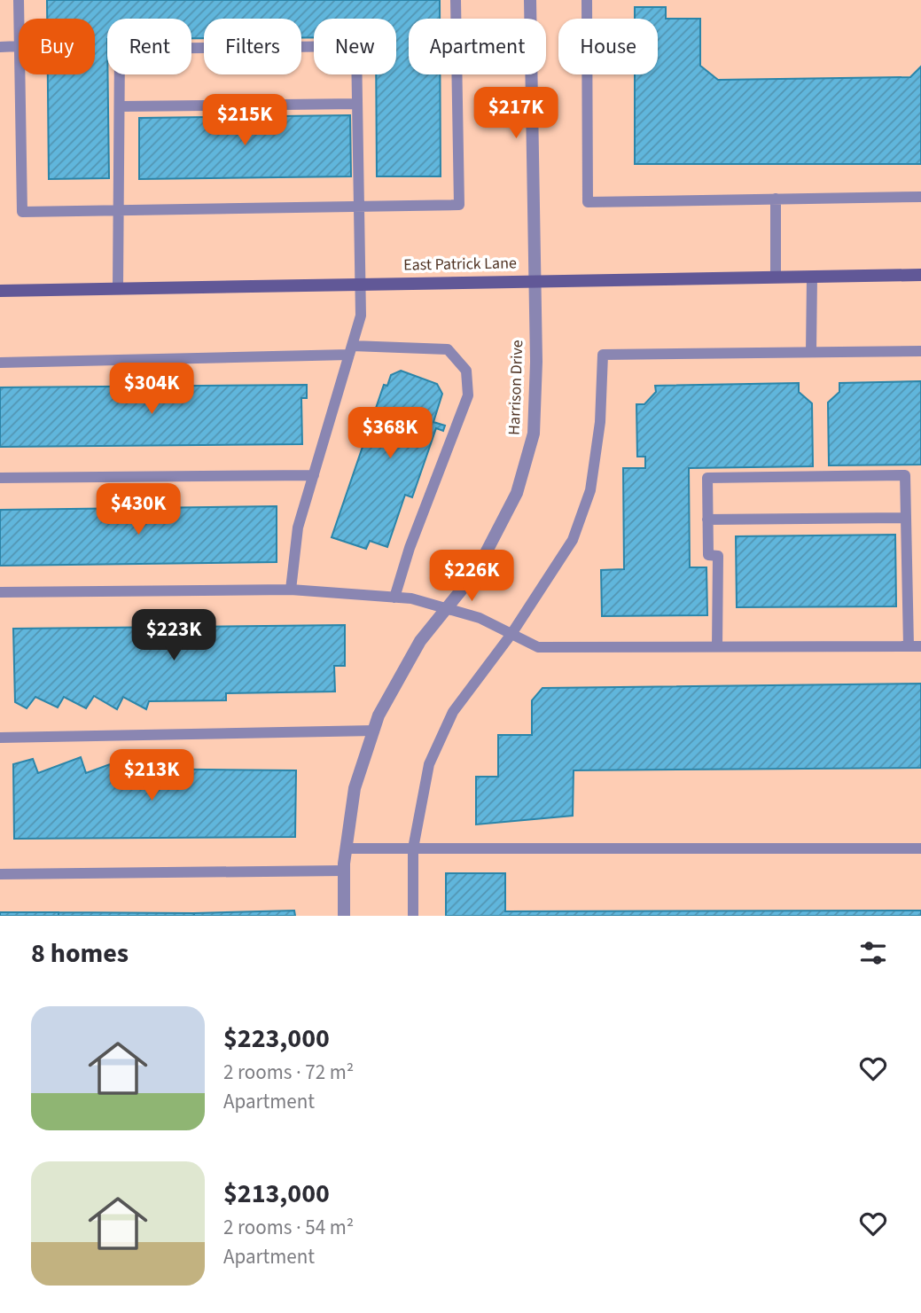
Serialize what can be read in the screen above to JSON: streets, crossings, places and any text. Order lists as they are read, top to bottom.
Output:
{
  "streets": {
    "main road": ["East Patrick Lane"],
    "street": ["Harrison Drive"]
  },
  "crossings": [
    ["East Patrick Lane", "Harrison Drive"]
  ],
  "page": {
    "chip": [
      "Buy",
      "Rent",
      "Filters",
      "New",
      "Apartment",
      "House"
    ],
    "price": [
      "$217K",
      "$215K",
      "$304K",
      "$368K",
      "$430K",
      "$226K",
      "$223K",
      "$213K"
    ],
    "heading": "8 homes",
    "list": [
      {
        "name": "$223,000",
        "note": "2 rooms · 72 m² · Apartment"
      },
      {
        "name": "$213,000",
        "note": "2 rooms · 54 m² · Apartment"
      }
    ]
  }
}
